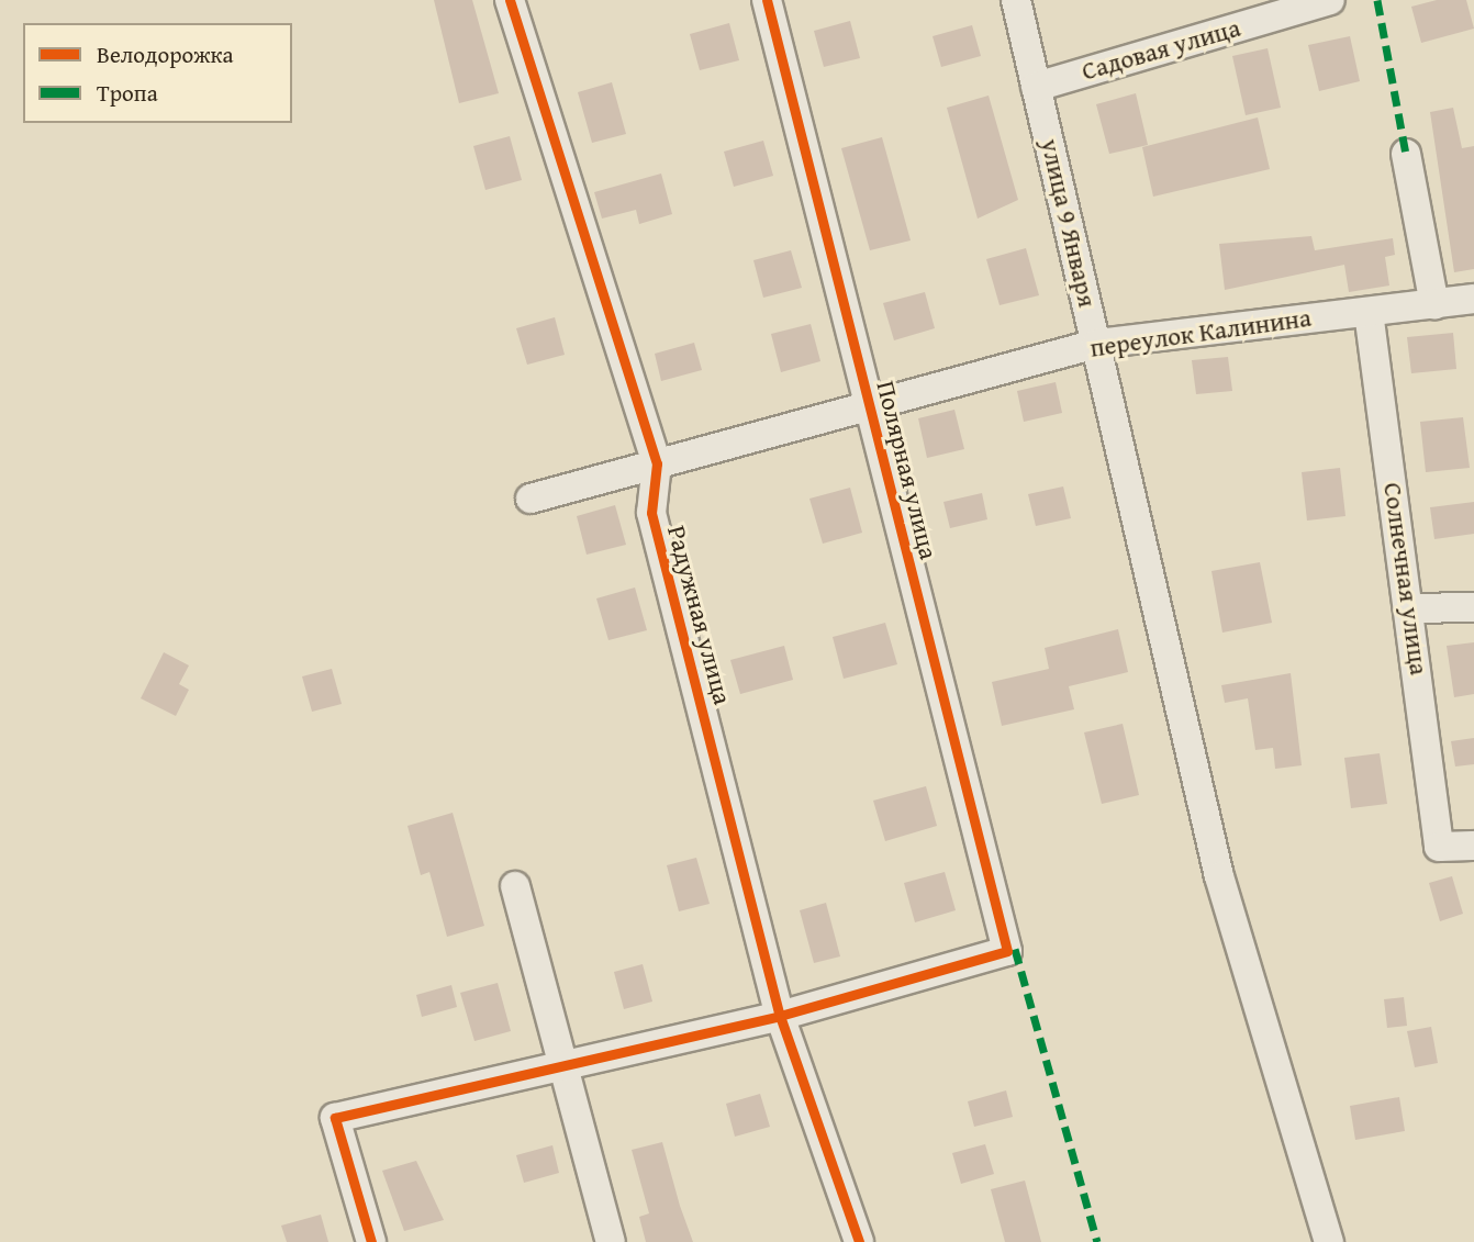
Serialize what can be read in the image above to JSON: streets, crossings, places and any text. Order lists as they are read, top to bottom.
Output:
{
  "streets": {
    "street": [
      "Садовая улица",
      "улица 9 Января",
      "переулок Калинина",
      "Полярная улица",
      "Солнечная улица",
      "Радужная улица"
    ]
  },
  "crossings": [
    ["Садовая улица", "улица 9 Января"],
    ["улица 9 Января", "переулок Калинина"],
    ["переулок Калинина", "Полярная улица"],
    ["переулок Калинина", "Солнечная улица"],
    ["переулок Калинина", "Радужная улица"],
    ["Полярная улица", "Радужная улица"]
  ],
  "legend": ["Велодорожка", "Тропа"]
}
